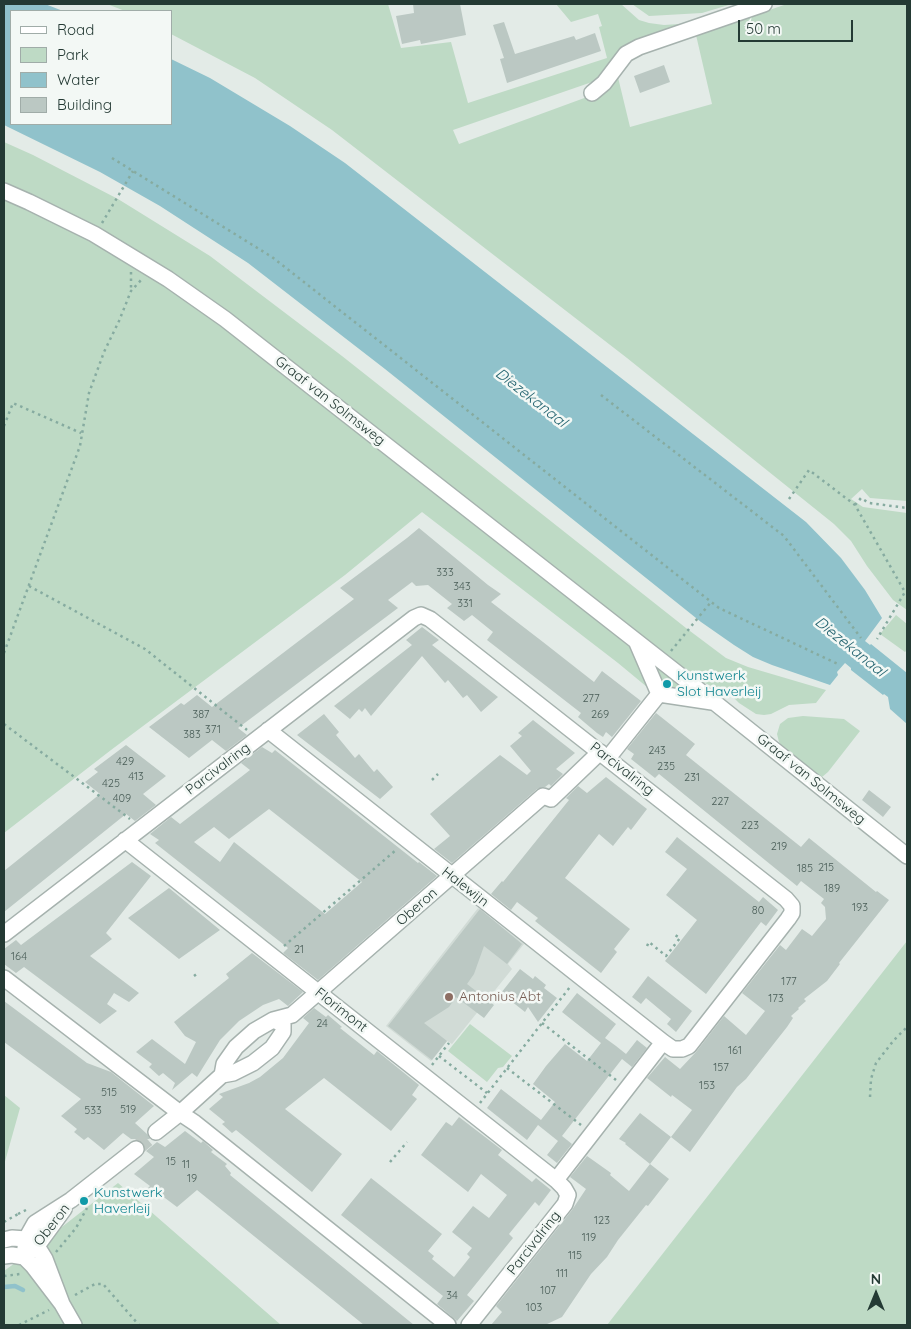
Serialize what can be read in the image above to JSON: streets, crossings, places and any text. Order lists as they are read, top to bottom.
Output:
{
  "streets": {
    "street": [
      "Graaf van Solmsweg",
      "Parcivalring",
      "Halewijn",
      "Oberon",
      "Florimont"
    ]
  },
  "crossings": [
    ["Parcivalring", "Halewijn"],
    ["Parcivalring", "Oberon"],
    ["Parcivalring", "Florimont"],
    ["Halewijn", "Oberon"],
    ["Oberon", "Florimont"]
  ],
  "water": ["Diezekanaal"],
  "places": ["Kunstwerk Slot Haverleij", "Antonius Abt", "Kunstwerk Haverleij"],
  "house_numbers": [
    "333",
    "343",
    "331",
    "277",
    "387",
    "269",
    "371",
    "383",
    "243",
    "429",
    "235",
    "413",
    "231",
    "425",
    "409",
    "227",
    "223",
    "219",
    "215",
    "185",
    "189",
    "193",
    "80",
    "21",
    "164",
    "177",
    "173",
    "24",
    "161",
    "157",
    "153",
    "515",
    "519",
    "533",
    "15",
    "11",
    "19",
    "123",
    "119",
    "115",
    "111",
    "107",
    "34",
    "103"
  ],
  "legend": [
    "Road",
    "Park",
    "Water",
    "Building"
  ],
  "scale_bar": "50 m",
  "north": "top"
}
